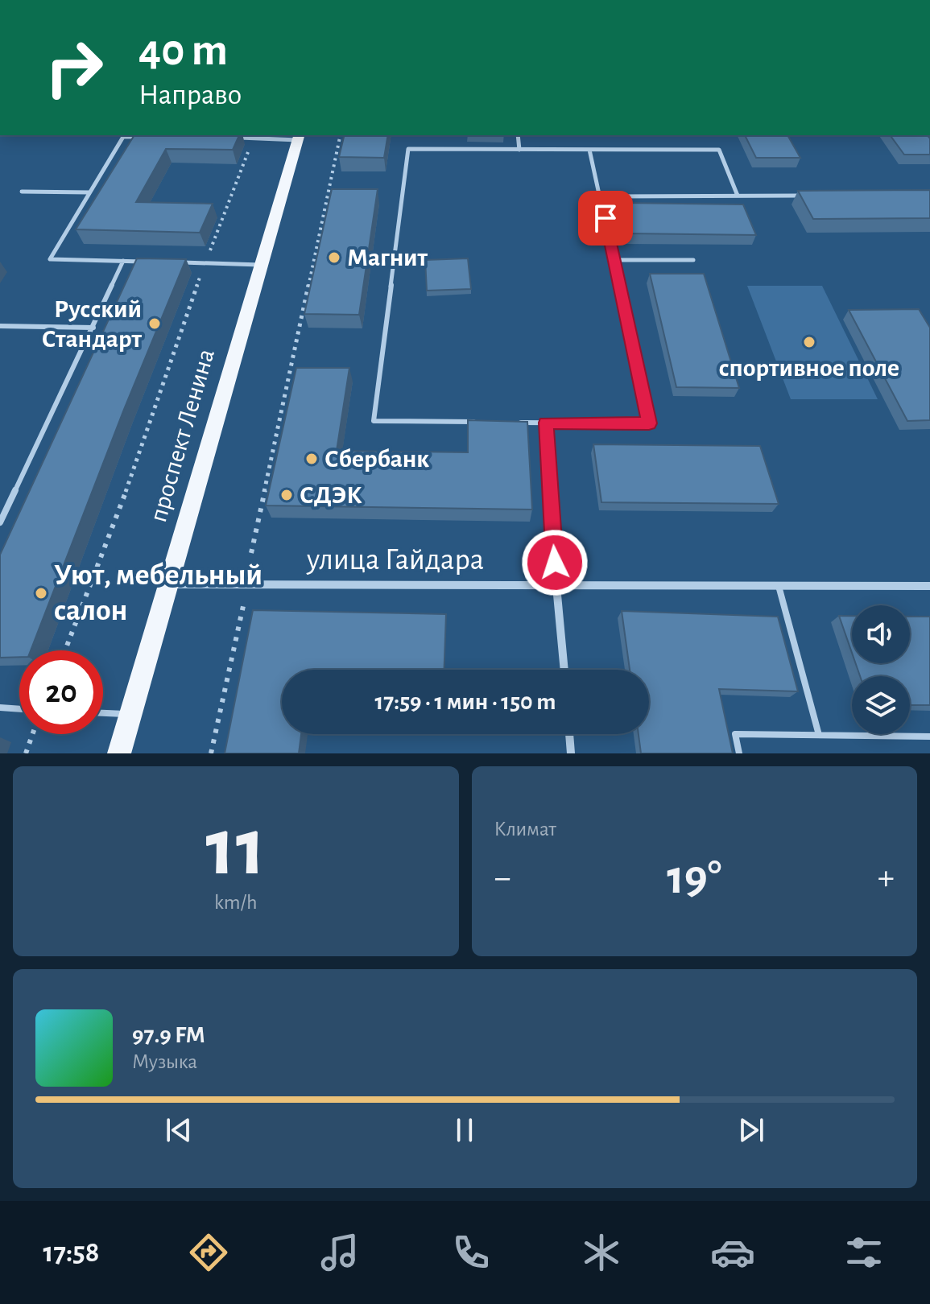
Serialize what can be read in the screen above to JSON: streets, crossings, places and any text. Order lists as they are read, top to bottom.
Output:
{
  "streets": {
    "main road": ["проспект Ленина"],
    "street": ["улица Гайдара"]
  },
  "crossings": [
    ["проспект Ленина", "улица Гайдара"]
  ],
  "places": [
    "Магнит",
    "Русский Стандарт",
    "спортивное поле",
    "Сбербанк",
    "СДЭК",
    "Уют, мебельный салон"
  ],
  "page": {
    "turn": ["40 m", "Направо"],
    "limit": "20",
    "trip": "17:59 · 1 мин · 150 m",
    "tile": [
      ["11", "km/h"],
      "Климат"
    ],
    "heat": ["−", "19°", "+"],
    "song": ["97.9 FM", "Музыка"],
    "tabs": "17:58"
  }
}
